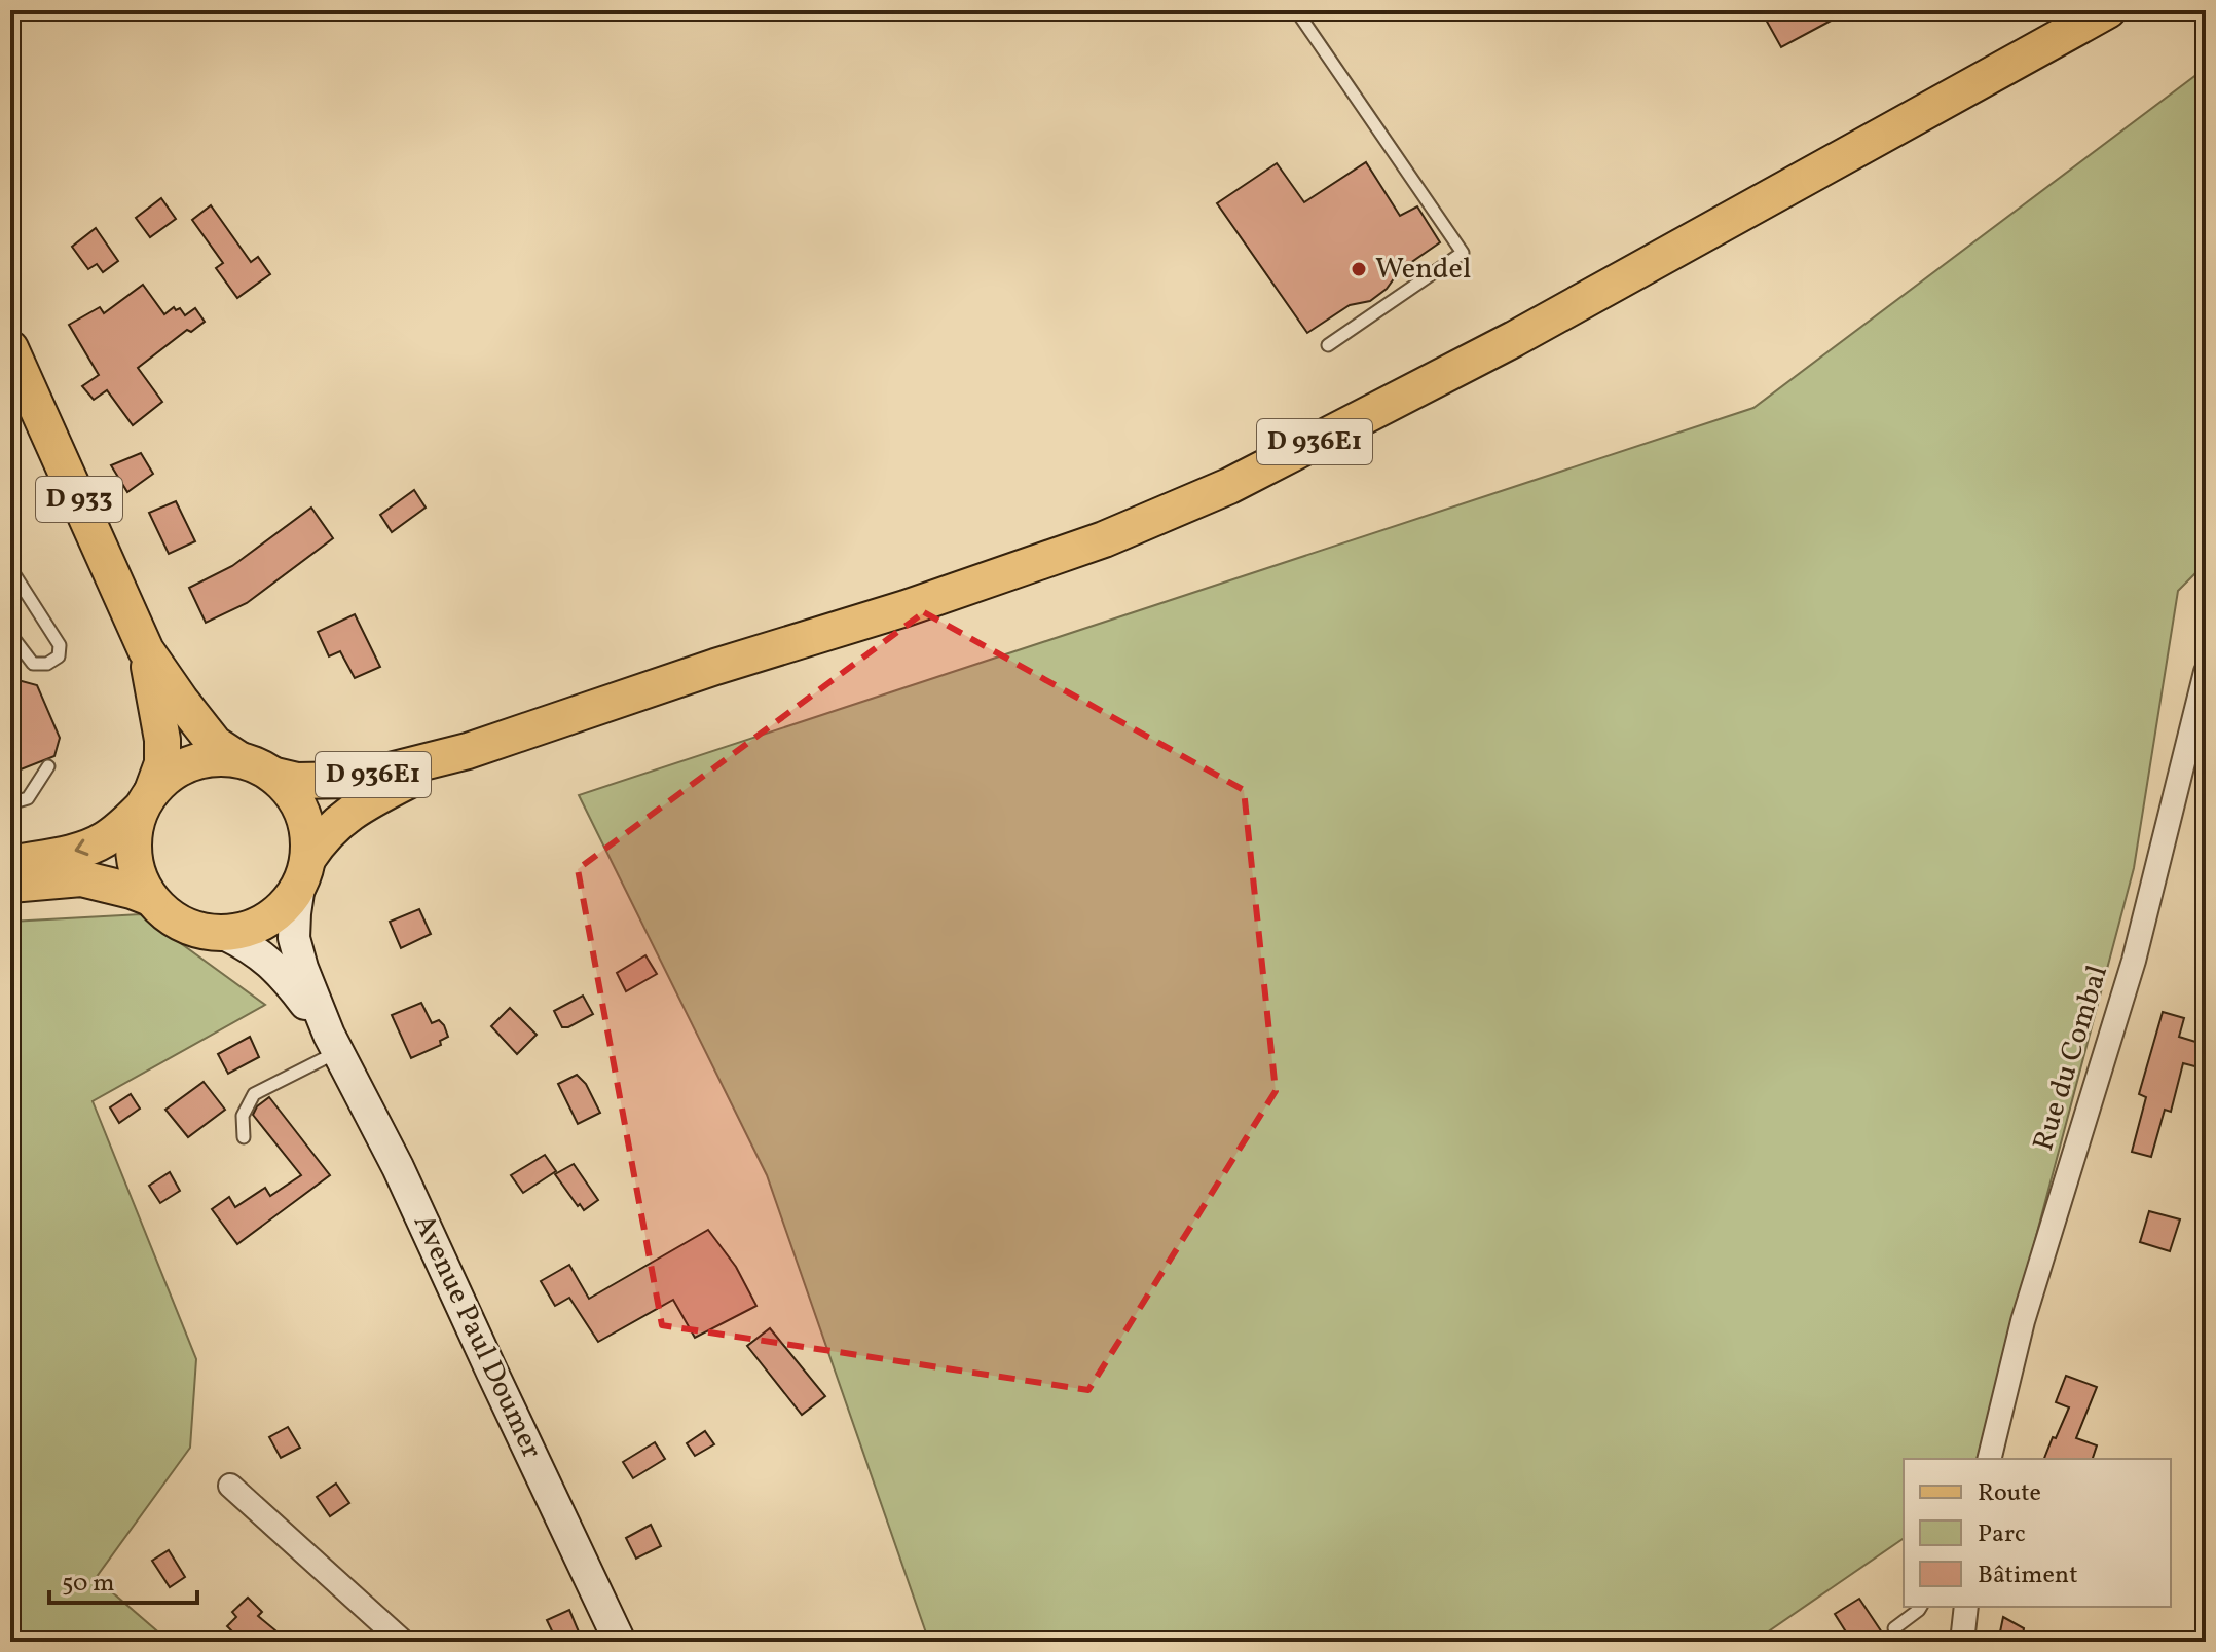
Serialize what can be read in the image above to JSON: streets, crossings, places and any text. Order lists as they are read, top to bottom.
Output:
{
  "streets": {
    "main road": ["D 936E1", "D 933", "Avenue Paul Doumer"],
    "street": ["Rue du Combal"]
  },
  "crossings": [
    ["D 936E1", "D 933"]
  ],
  "places": ["Wendel"],
  "legend": ["Route", "Parc", "Bâtiment"],
  "scale_bar": "50 m"
}
